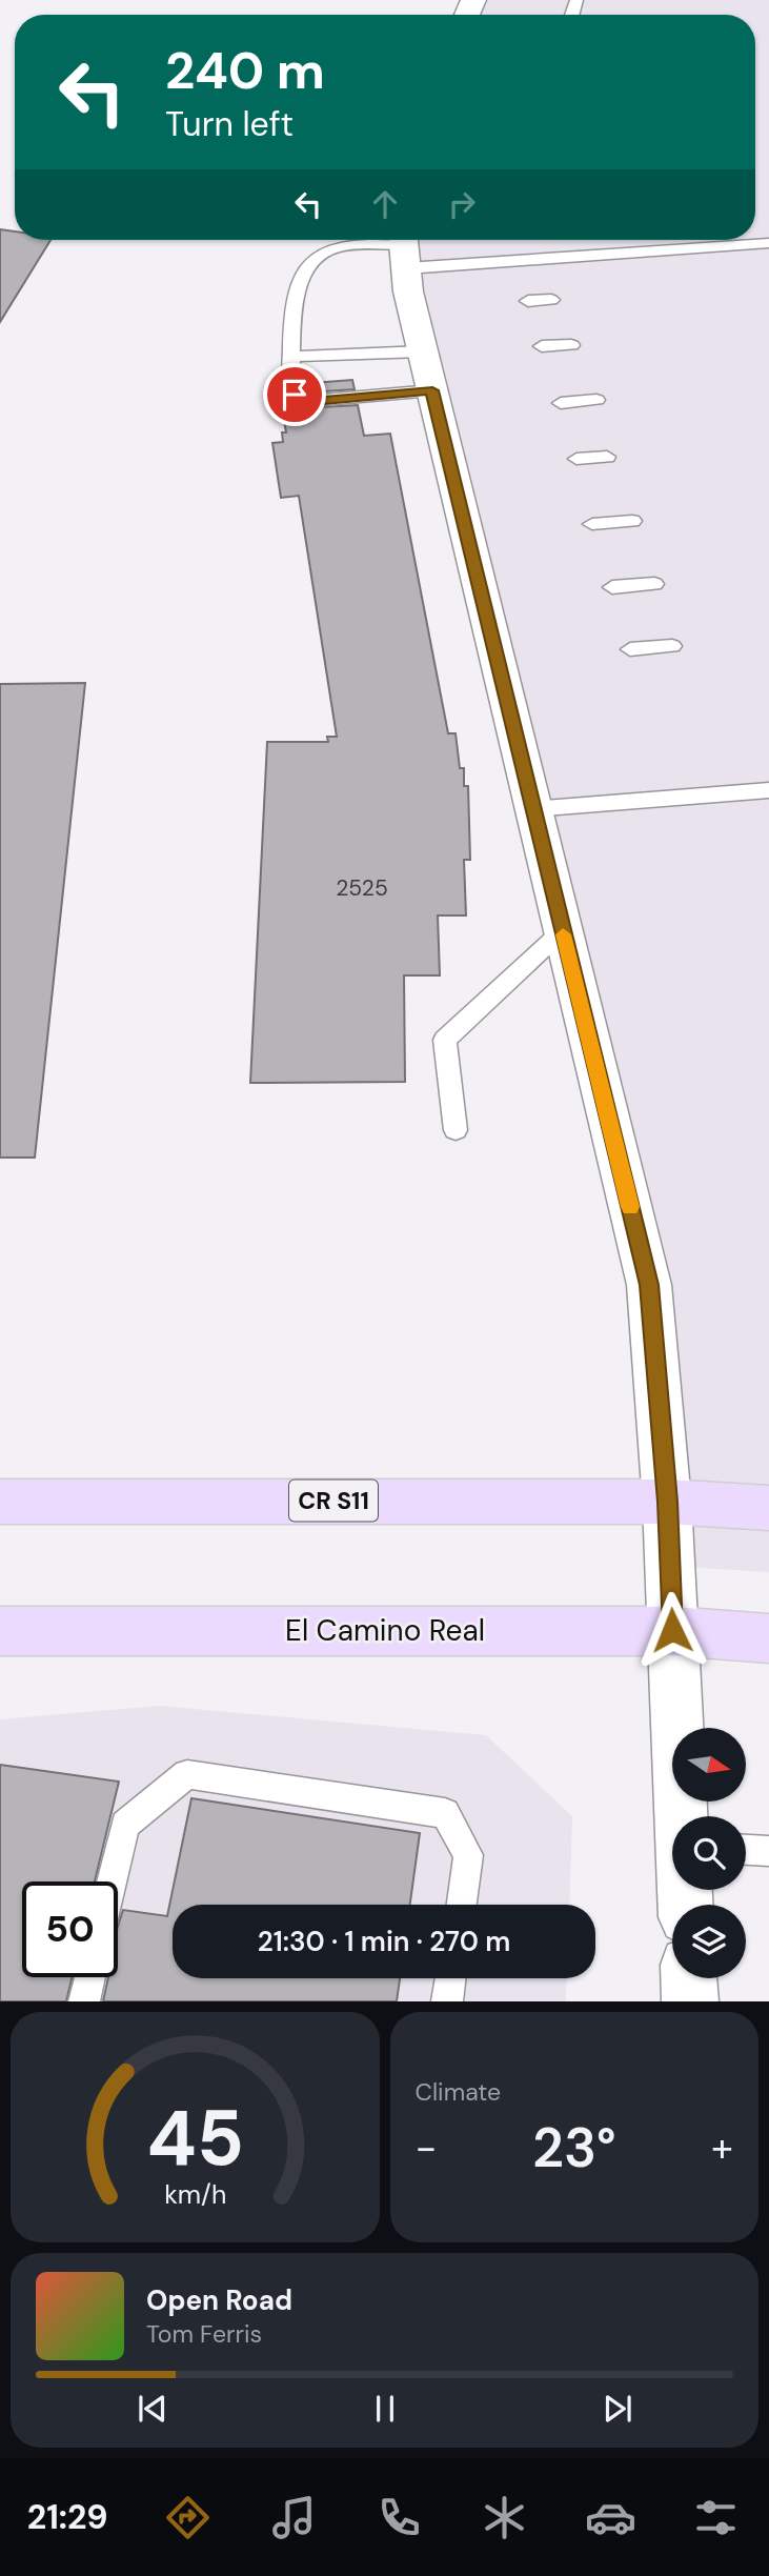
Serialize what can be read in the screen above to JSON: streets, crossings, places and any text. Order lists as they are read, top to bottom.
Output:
{
  "streets": {
    "main road": ["CR S11", "El Camino Real"]
  },
  "house_numbers": ["2525"],
  "north": "right",
  "page": {
    "turn": ["240 m", "Turn left"],
    "limit": "50",
    "trip": "21:30 · 1 min · 270 m",
    "tile": "Climate",
    "heat": ["−", "23°", "+"],
    "song": ["Open Road", "Tom Ferris"],
    "tabs": "21:29",
    "gauge": ["45", "km/h"]
  }
}
